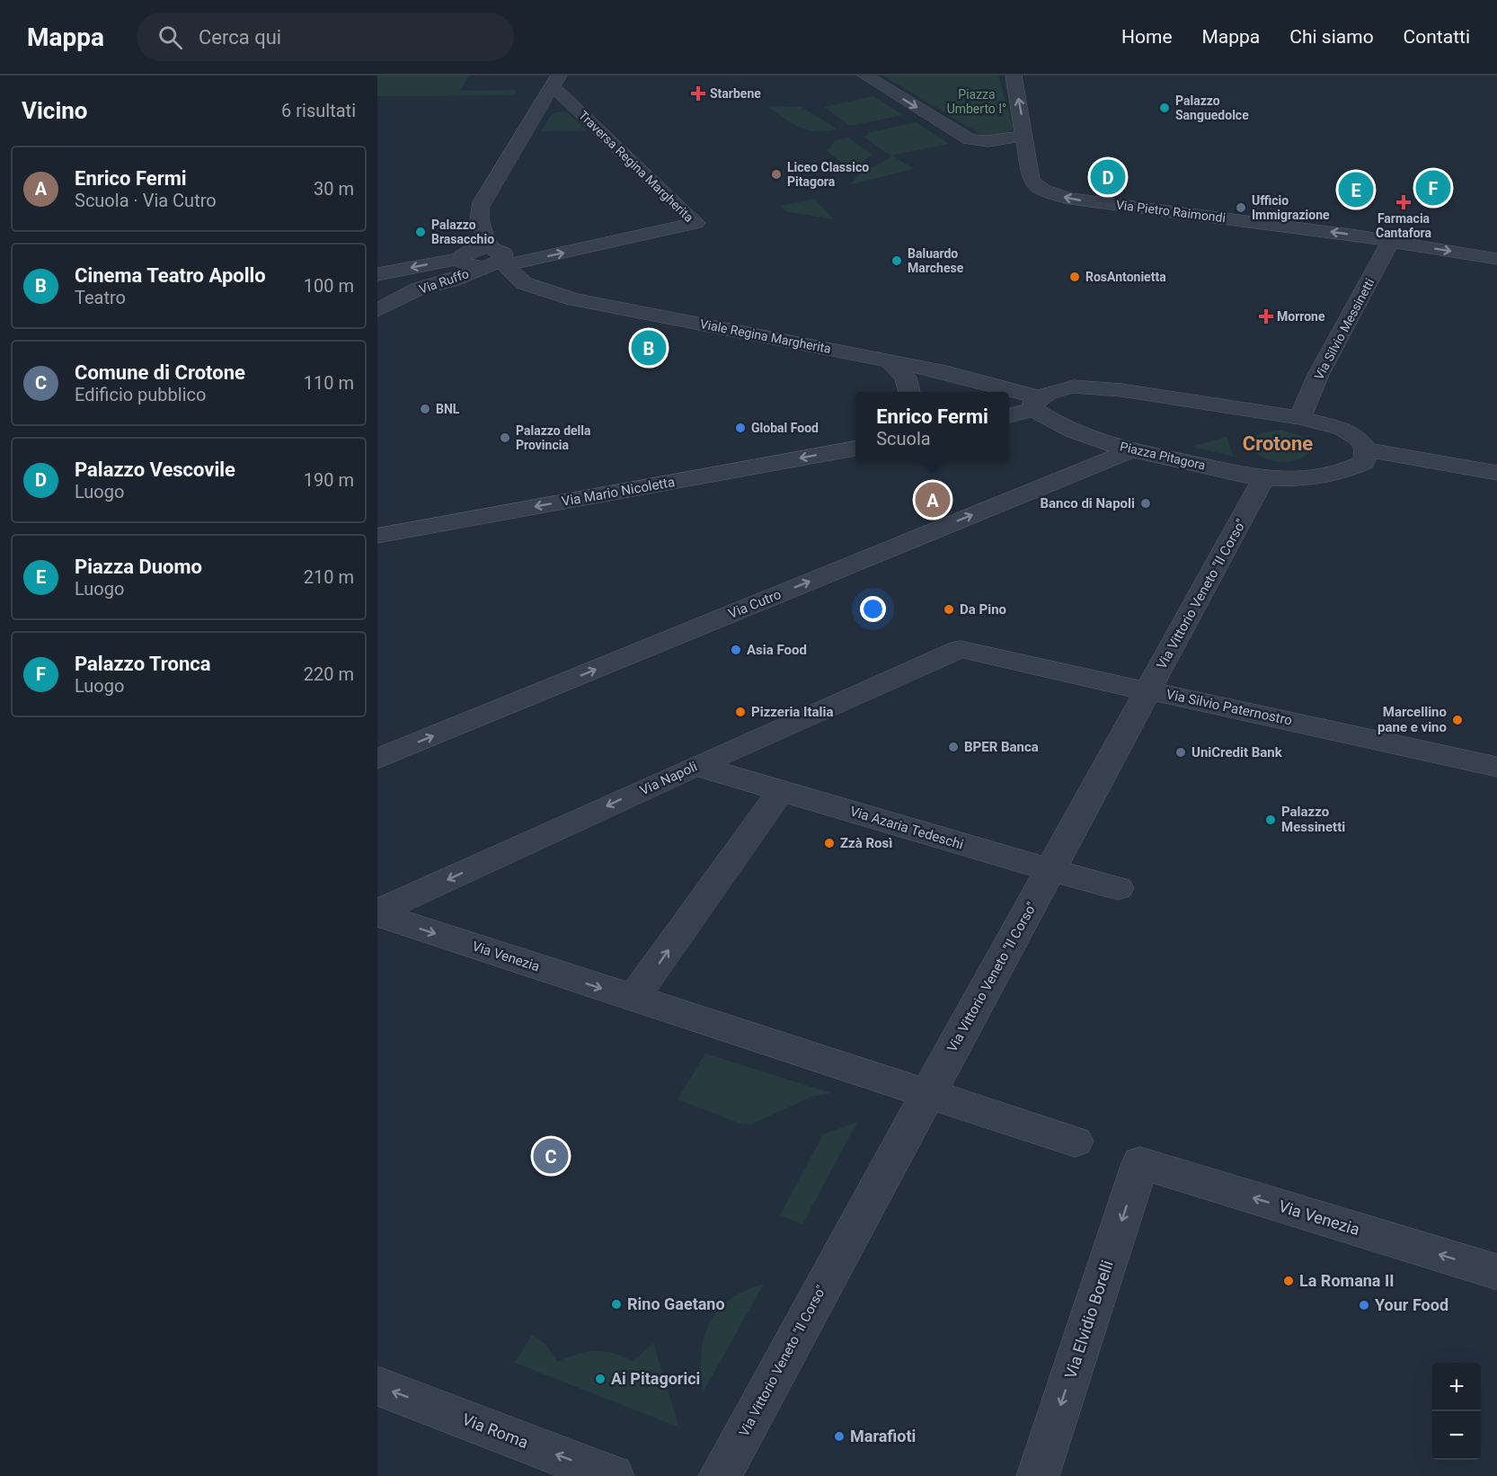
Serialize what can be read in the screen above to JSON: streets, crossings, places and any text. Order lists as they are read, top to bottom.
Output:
{
  "streets": {
    "street": [
      "Traversa Regina Margherita",
      "Via Pietro Raimondi",
      "Via Ruffo",
      "Via Silvio Messinetti",
      "Viale Regina Margherita",
      "Piazza Pitagora",
      "Via Mario Nicoletta",
      "Via Vittorio Veneto \"Il Corso\"",
      "Via Cutro",
      "Via Silvio Paternostro",
      "Via Napoli",
      "Via Azaria Tedeschi",
      "Via Venezia",
      "Via Elvidio Borelli",
      "Via Roma"
    ]
  },
  "crossings": [
    ["Traversa Regina Margherita", "Via Ruffo"],
    ["Traversa Regina Margherita", "Viale Regina Margherita"],
    ["Via Pietro Raimondi", "Via Silvio Messinetti"],
    ["Via Ruffo", "Viale Regina Margherita"],
    ["Viale Regina Margherita", "Piazza Pitagora"],
    ["Piazza Pitagora", "Via Vittorio Veneto \"Il Corso\""],
    ["Piazza Pitagora", "Via Cutro"],
    ["Via Vittorio Veneto \"Il Corso\"", "Via Silvio Paternostro"],
    ["Via Vittorio Veneto \"Il Corso\"", "Via Azaria Tedeschi"],
    ["Via Vittorio Veneto \"Il Corso\"", "Via Venezia"],
    ["Via Silvio Paternostro", "Via Napoli"],
    ["Via Napoli", "Via Azaria Tedeschi"],
    ["Via Napoli", "Via Venezia"],
    ["Via Venezia", "Via Elvidio Borelli"]
  ],
  "one_way": [
    "Via Mario Nicoletta",
    "Via Cutro",
    "Via Napoli",
    "Via Elvidio Borelli",
    "Via Roma"
  ],
  "districts": ["Crotone"],
  "parks": ["Piazza Umberto I°"],
  "places": {
    "health": ["Starbene", "Farmacia Cantafora", "Morrone"],
    "other": [
      "Palazzo Sanguedolce",
      "Liceo Classico Pitagora",
      "Ufficio Immigrazione",
      "Palazzo Brasacchio",
      "Baluardo Marchese",
      "RosAntonietta",
      "BNL",
      "Global Food",
      "Palazzo della Provincia",
      "Banco di Napoli",
      "Da Pino",
      "Asia Food",
      "Pizzeria Italia",
      "Marcellino pane e vino",
      "BPER Banca",
      "UniCredit Bank",
      "Palazzo Messinetti",
      "Zzà Rosì",
      "La Romana II",
      "Rino Gaetano",
      "Your Food",
      "Ai Pitagorici",
      "Marafioti"
    ]
  },
  "page": {
    "header": "Mappa",
    "search": "Cerca qui",
    "nav": [
      "Home",
      "Mappa",
      "Chi siamo",
      "Contatti"
    ],
    "heading": ["Vicino", "6 risultati"],
    "list": [
      {
        "mark": "A",
        "name": "Enrico Fermi",
        "note": "Scuola · Via Cutro",
        "value": "30 m"
      },
      {
        "mark": "B",
        "name": "Cinema Teatro Apollo",
        "note": "Teatro",
        "value": "100 m"
      },
      {
        "mark": "C",
        "name": "Comune di Crotone",
        "note": "Edificio pubblico",
        "value": "110 m"
      },
      {
        "mark": "D",
        "name": "Palazzo Vescovile",
        "note": "Luogo",
        "value": "190 m"
      },
      {
        "mark": "E",
        "name": "Piazza Duomo",
        "note": "Luogo",
        "value": "210 m"
      },
      {
        "mark": "F",
        "name": "Palazzo Tronca",
        "note": "Luogo",
        "value": "220 m"
      }
    ],
    "pins": [
      "D",
      "F",
      "E",
      "B",
      "A",
      "C"
    ],
    "popup": ["Enrico Fermi", "Scuola"],
    "map_buttons": ["+", "−"]
  }
}
